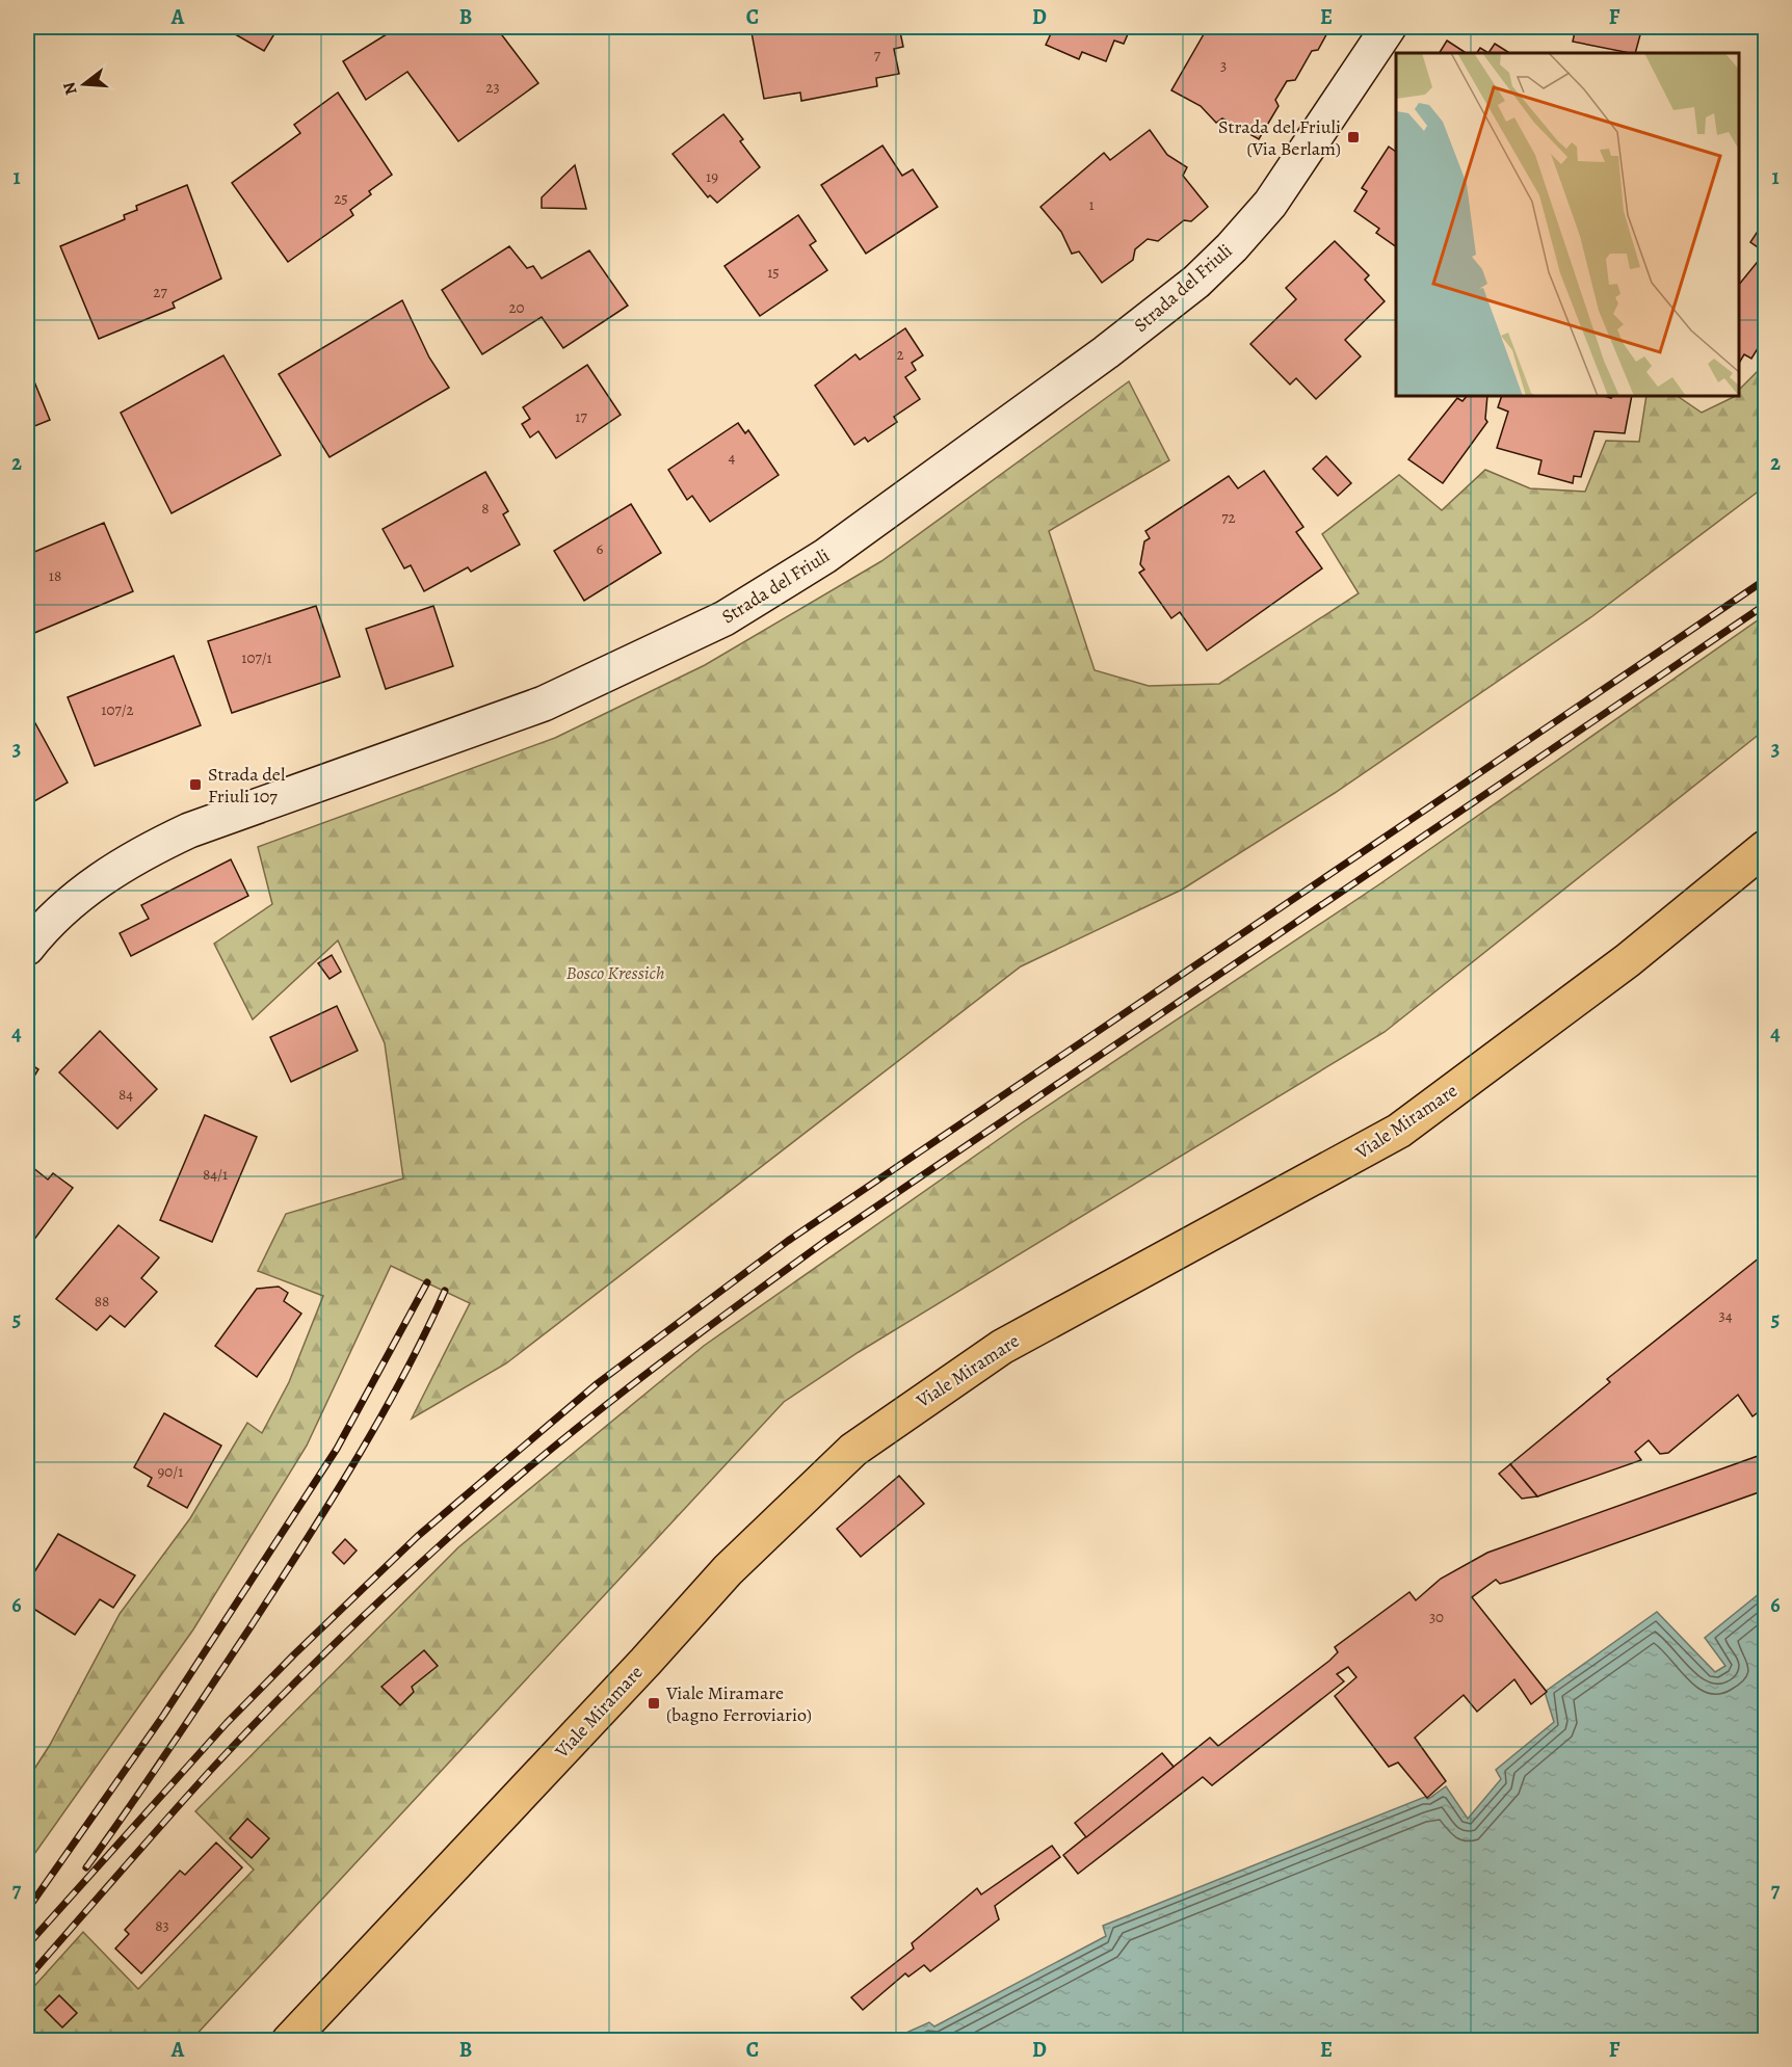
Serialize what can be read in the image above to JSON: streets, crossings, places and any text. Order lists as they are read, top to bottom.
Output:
{
  "streets": {
    "main road": ["Strada del Friuli", "Viale Miramare"]
  },
  "parks": ["Bosco Kressich"],
  "places": {
    "transit": ["Strada del Friuli (Via Berlam)", "Strada del Friuli 107", "Viale Miramare (bagno Ferroviario)"]
  },
  "house_numbers": [
    "7",
    "3",
    "23",
    "19",
    "25",
    "1",
    "15",
    "27",
    "20",
    "2",
    "17",
    "4",
    "8",
    "72",
    "6",
    "18",
    "107/1",
    "107/2",
    "84",
    "84/1",
    "88",
    "34",
    "90/1",
    "30",
    "83"
  ],
  "north": "left",
  "grid": {
    "columns": [
      "A",
      "B",
      "C",
      "D",
      "E",
      "F"
    ],
    "rows": [
      "1",
      "2",
      "3",
      "4",
      "5",
      "6",
      "7"
    ]
  }
}
